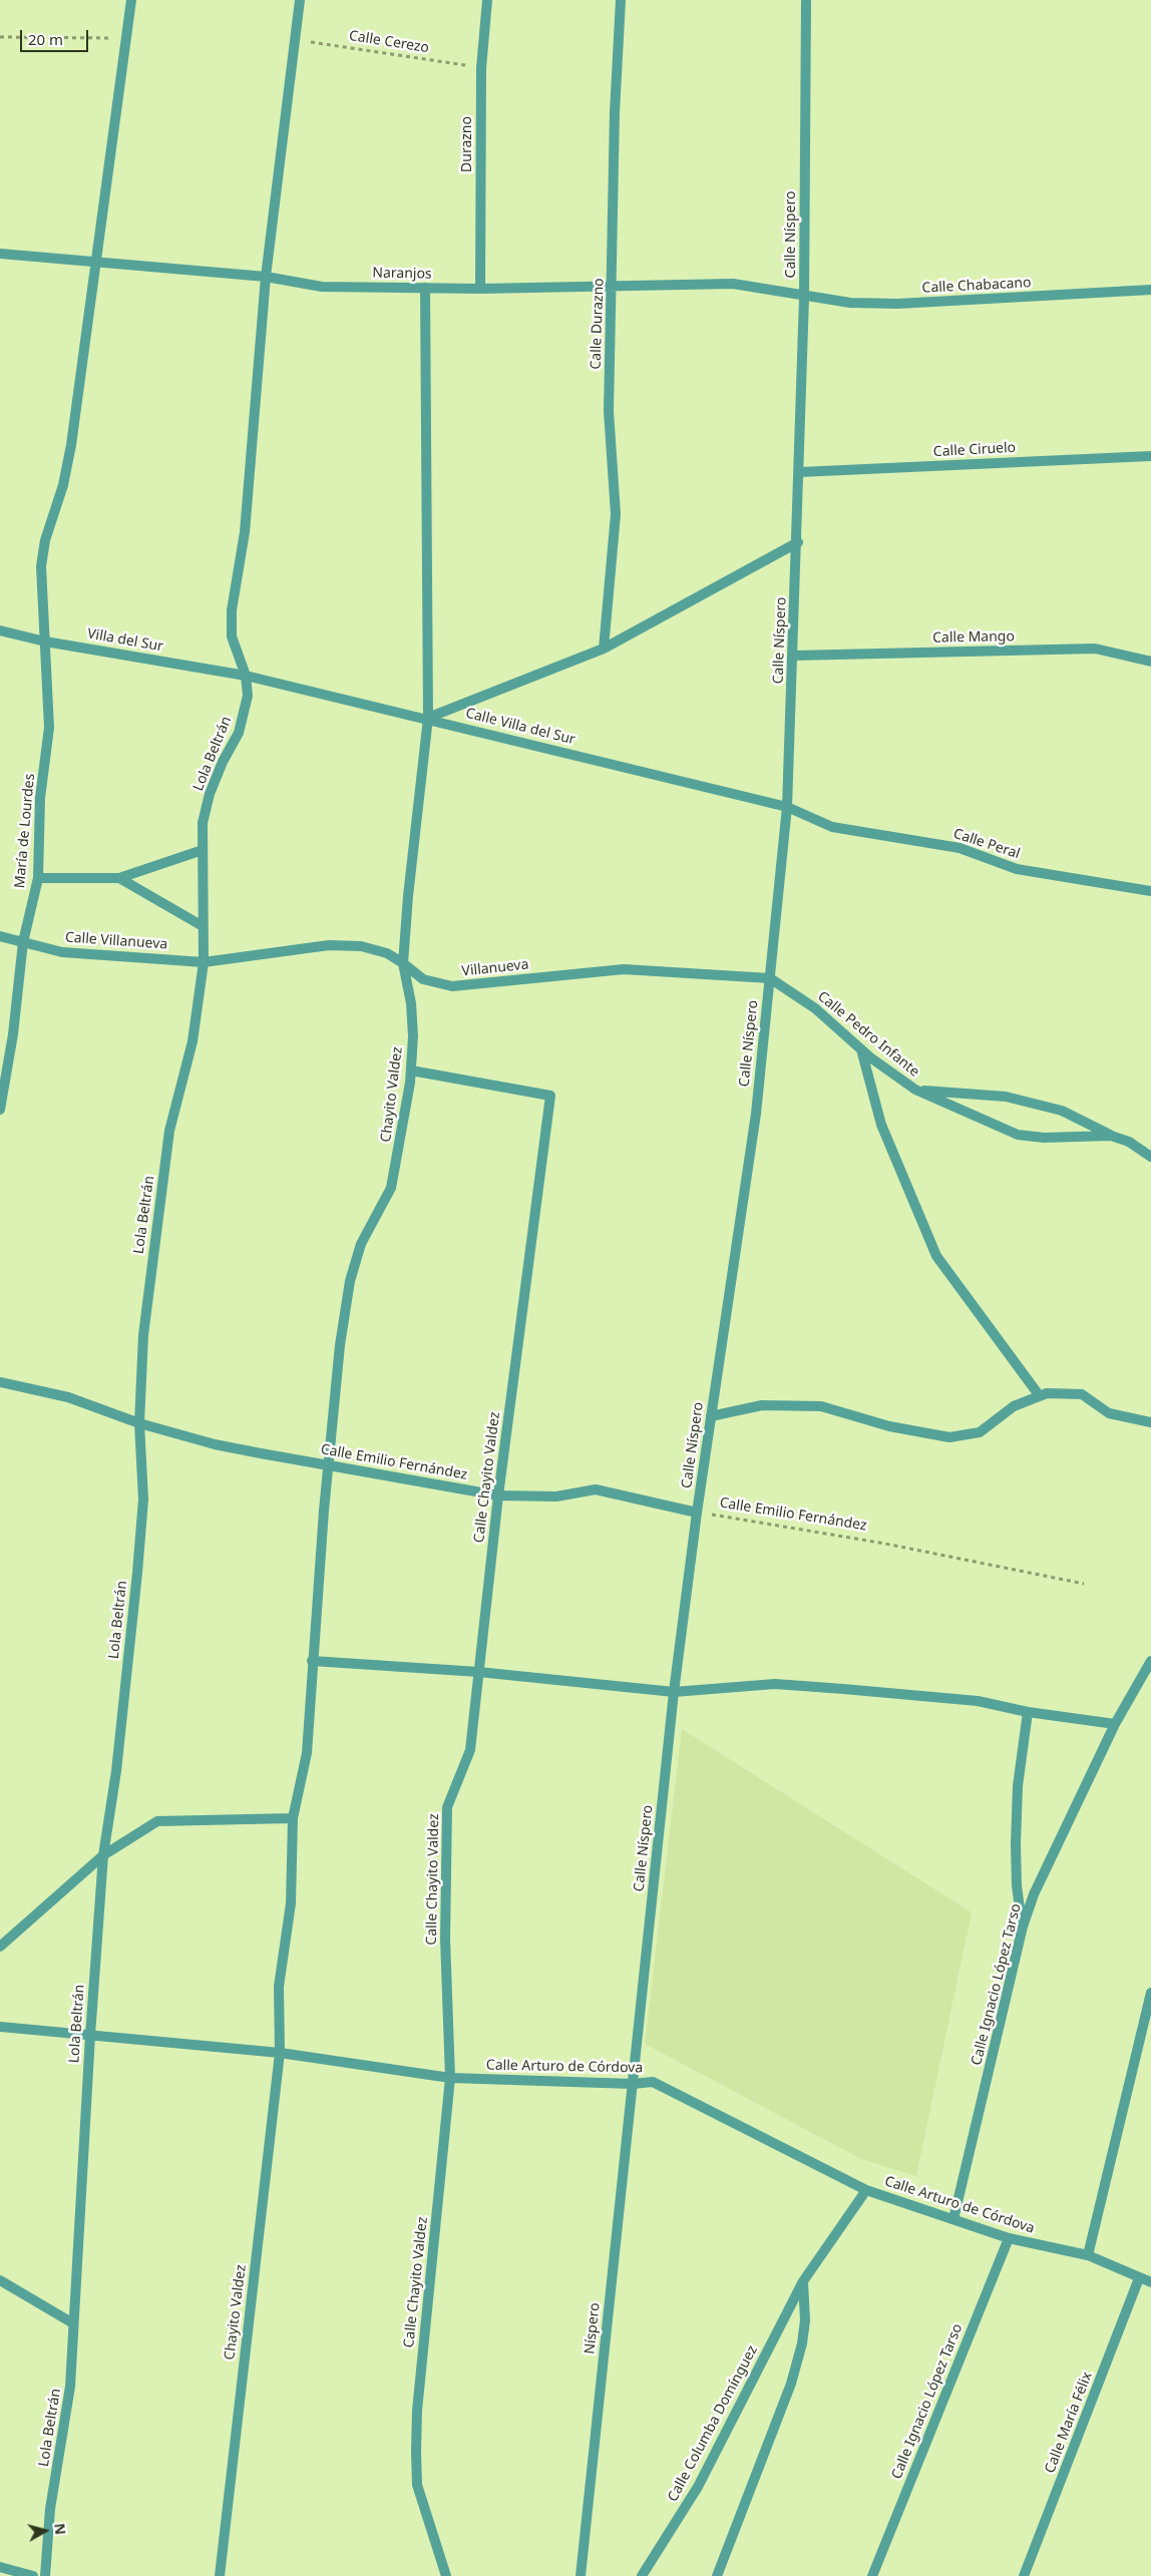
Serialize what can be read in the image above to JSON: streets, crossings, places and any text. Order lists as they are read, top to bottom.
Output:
{
  "streets": {
    "street": [
      "Durazno",
      "Calle Níspero",
      "Naranjos",
      "Calle Chabacano",
      "Calle Durazno",
      "Calle Ciruelo",
      "Calle Mango",
      "Villa del Sur",
      "Calle Villa del Sur",
      "Lola Beltrán",
      "María de Lourdes",
      "Calle Peral",
      "Calle Villanueva",
      "Villanueva",
      "Calle Pedro Infante",
      "Chayito Valdez",
      "Calle Emilio Fernández",
      "Calle Chayito Valdez",
      "Calle Ignacio López Tarso",
      "Calle Arturo de Córdova",
      "Níspero",
      "Calle María Félix",
      "Calle Columba Domínguez"
    ],
    "path": ["Calle Cerezo"]
  },
  "crossings": [
    ["Calle Cerezo", "Durazno"],
    ["Calle Cerezo", "Lola Beltrán"],
    ["Durazno", "Naranjos"],
    ["Calle Níspero", "Naranjos"],
    ["Calle Níspero", "Calle Chabacano"],
    ["Calle Níspero", "Calle Ciruelo"],
    ["Calle Níspero", "Calle Mango"],
    ["Calle Níspero", "Calle Villa del Sur"],
    ["Calle Níspero", "Calle Peral"],
    ["Calle Níspero", "Villanueva"],
    ["Calle Níspero", "Calle Pedro Infante"],
    ["Calle Níspero", "Calle Emilio Fernández"],
    ["Calle Níspero", "Calle Arturo de Córdova"],
    ["Calle Níspero", "Níspero"],
    ["Naranjos", "Calle Chabacano"],
    ["Naranjos", "Calle Durazno"],
    ["Naranjos", "Lola Beltrán"],
    ["Naranjos", "María de Lourdes"],
    ["Naranjos", "Chayito Valdez"],
    ["Villa del Sur", "Calle Villa del Sur"],
    ["Villa del Sur", "Lola Beltrán"],
    ["Villa del Sur", "María de Lourdes"],
    ["Calle Villa del Sur", "Lola Beltrán"],
    ["Calle Villa del Sur", "Calle Peral"],
    ["Calle Villa del Sur", "Chayito Valdez"],
    ["Lola Beltrán", "Calle Villanueva"],
    ["Lola Beltrán", "Villanueva"],
    ["Lola Beltrán", "Calle Emilio Fernández"],
    ["Lola Beltrán", "Calle Arturo de Córdova"],
    ["María de Lourdes", "Calle Villanueva"],
    ["Calle Villanueva", "Villanueva"],
    ["Villanueva", "Calle Pedro Infante"],
    ["Villanueva", "Chayito Valdez"],
    ["Chayito Valdez", "Calle Emilio Fernández"],
    ["Chayito Valdez", "Calle Chayito Valdez"],
    ["Chayito Valdez", "Calle Arturo de Córdova"],
    ["Calle Emilio Fernández", "Calle Chayito Valdez"],
    ["Calle Chayito Valdez", "Calle Arturo de Córdova"],
    ["Calle Ignacio López Tarso", "Calle Arturo de Córdova"],
    ["Calle Arturo de Córdova", "Níspero"],
    ["Calle Arturo de Córdova", "Calle María Félix"],
    ["Calle Arturo de Córdova", "Calle Columba Domínguez"]
  ],
  "scale_bar": "20 m",
  "north": "right"
}
